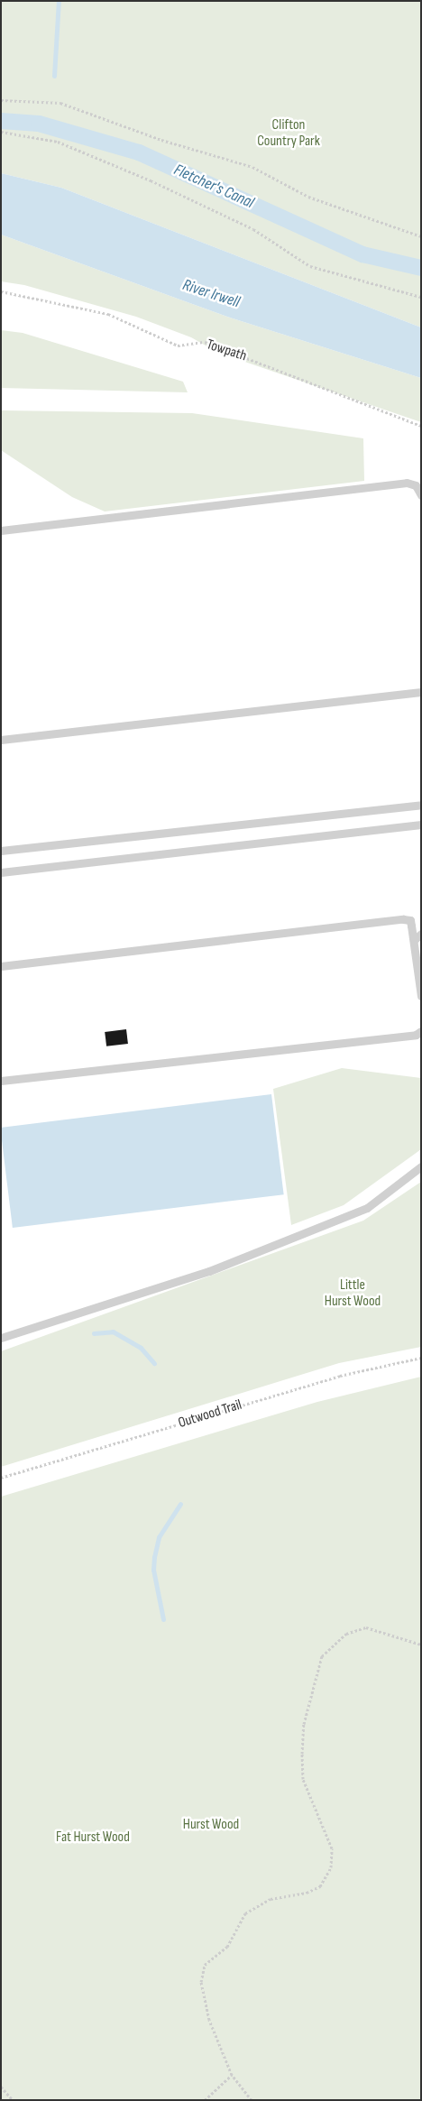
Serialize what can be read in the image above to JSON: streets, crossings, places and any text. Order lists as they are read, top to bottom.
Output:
{
  "streets": {
    "path": ["Towpath", "Outwood Trail"]
  },
  "water": ["Fletcher's Canal", "River Irwell"],
  "parks": [
    "Clifton Country Park",
    "Little Hurst Wood",
    "Hurst Wood",
    "Fat Hurst Wood"
  ]
}
